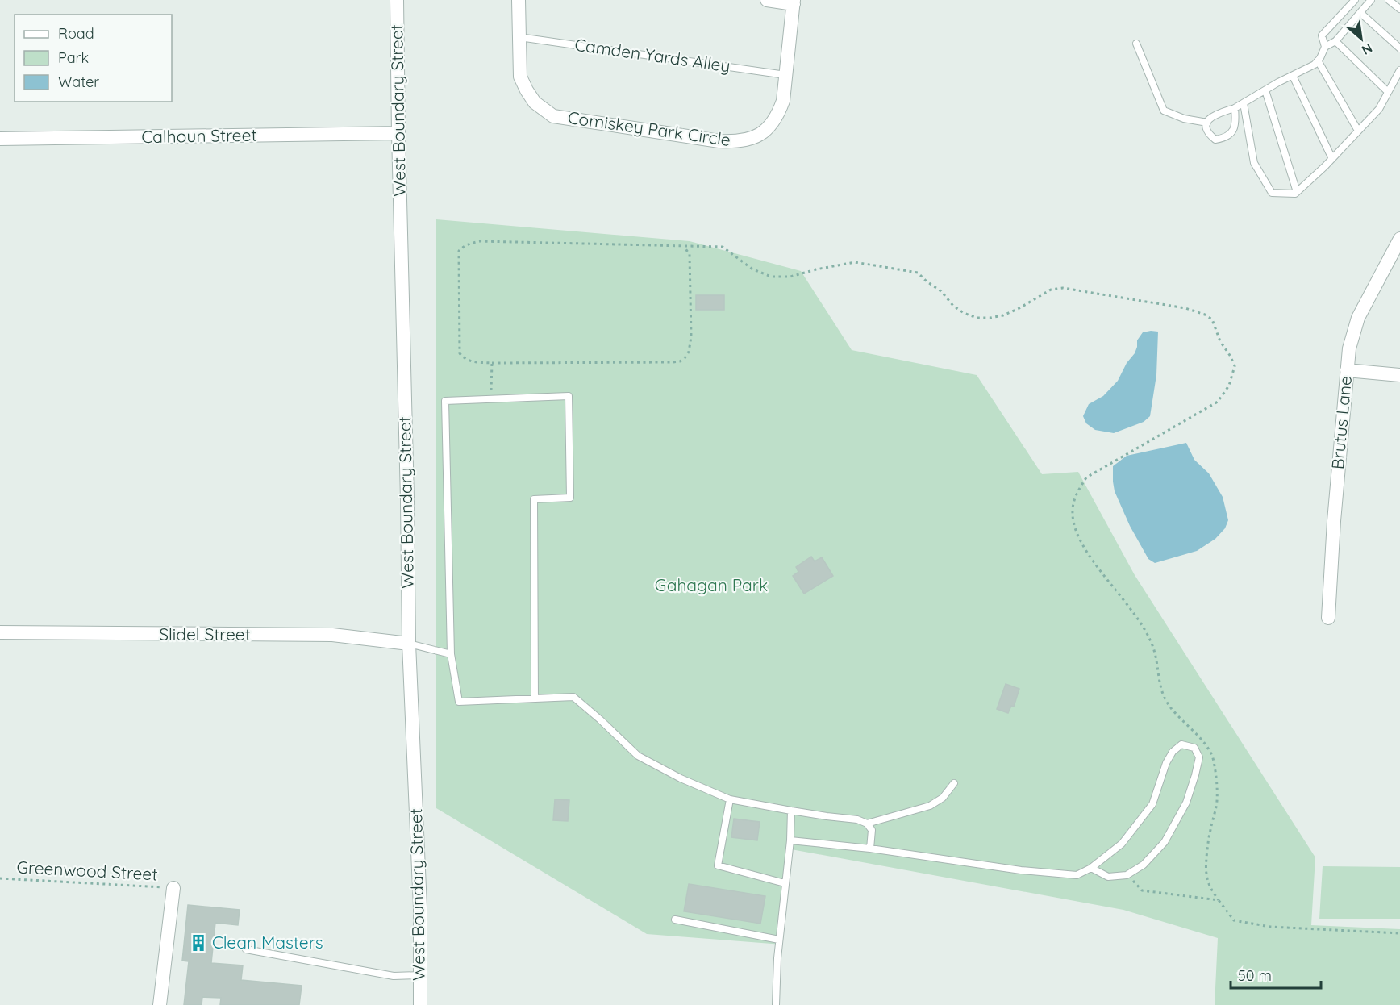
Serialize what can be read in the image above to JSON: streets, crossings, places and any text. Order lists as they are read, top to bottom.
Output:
{
  "streets": {
    "street": [
      "West Boundary Street",
      "Comiskey Park Circle",
      "Calhoun Street",
      "Brutus Lane",
      "Slidel Street"
    ],
    "lane": ["Camden Yards Alley"],
    "path": ["Greenwood Street"]
  },
  "crossings": [
    ["Camden Yards Alley", "Comiskey Park Circle"],
    ["West Boundary Street", "Calhoun Street"],
    ["West Boundary Street", "Slidel Street"]
  ],
  "parks": ["Gahagan Park"],
  "places": {
    "building": ["Clean Masters"]
  },
  "legend": ["Road", "Park", "Water"],
  "scale_bar": "50 m",
  "north": "bottom right"
}
